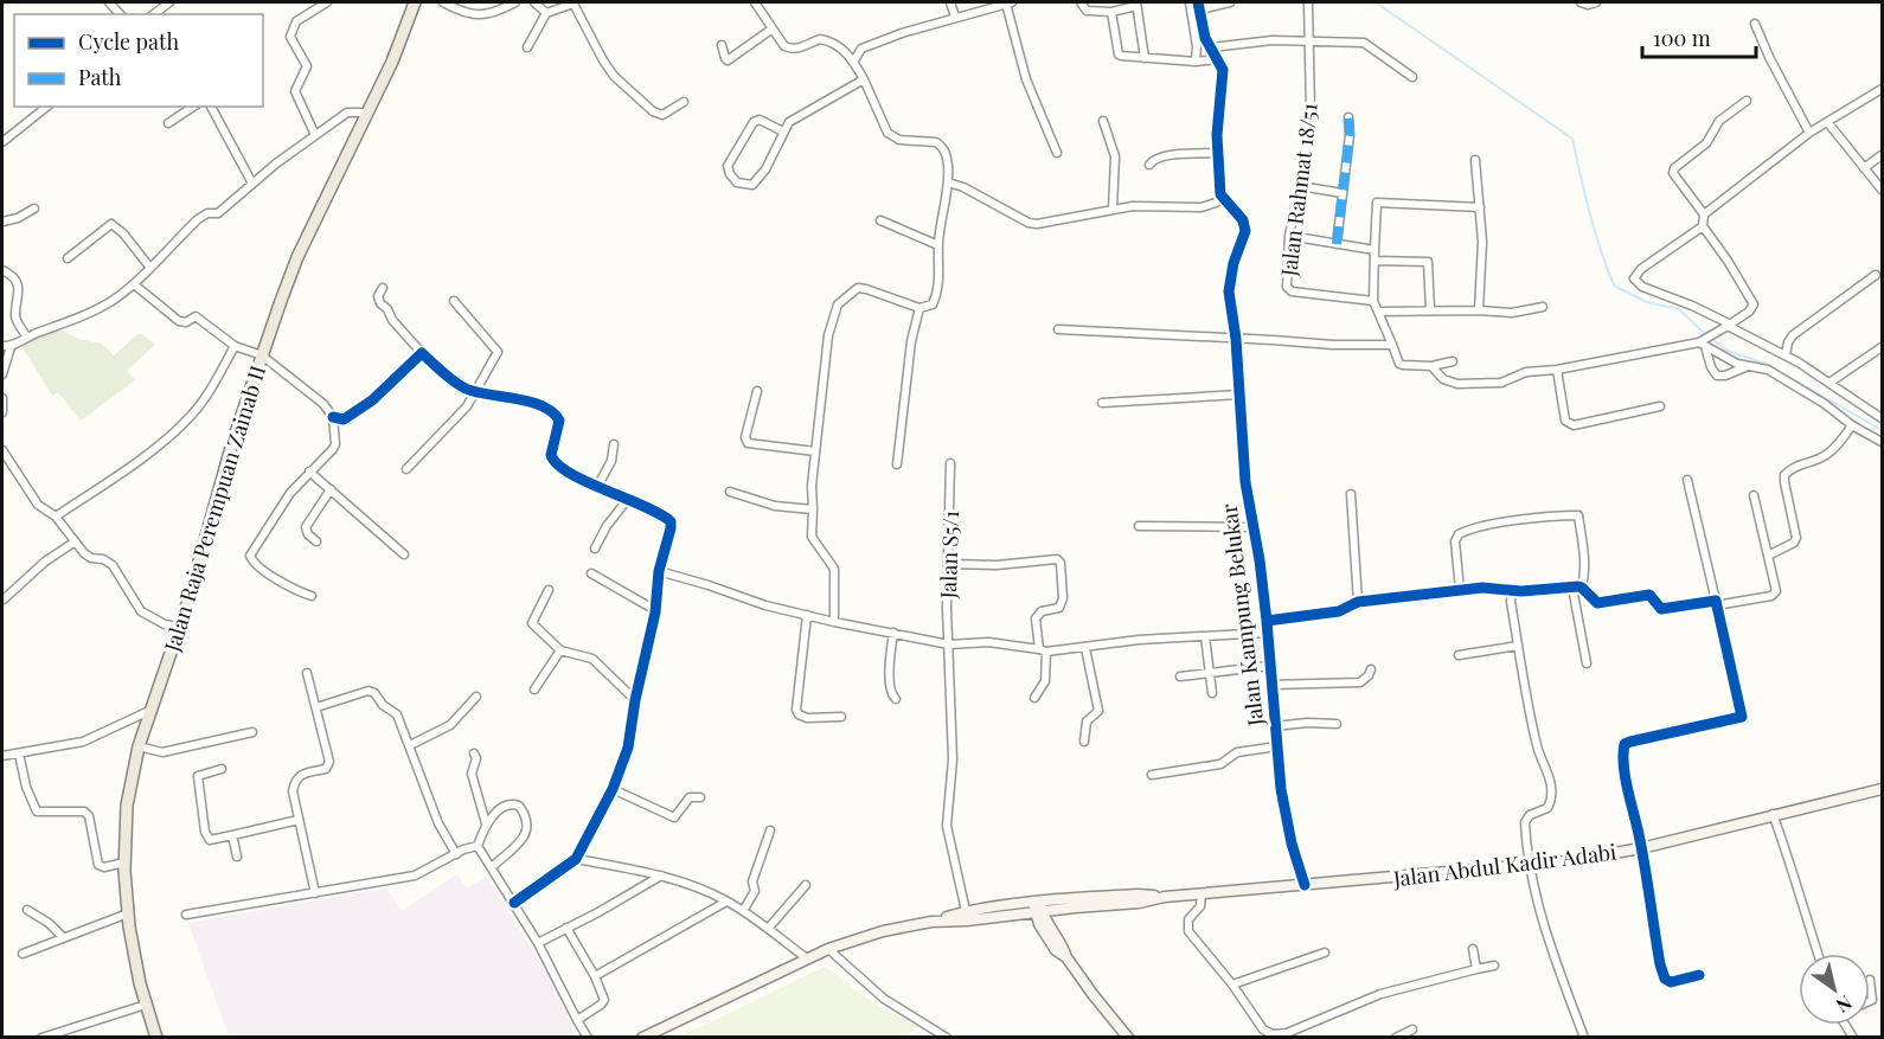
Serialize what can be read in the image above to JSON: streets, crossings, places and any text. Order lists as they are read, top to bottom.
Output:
{
  "streets": {
    "main road": ["Jalan Raja Perempuan Zainab II", "Jalan Kampung Belukar", "Jalan Abdul Kadir Adabi"],
    "street": ["Jalan Rahmat 18/51", "Jalan S5/1"]
  },
  "crossings": [
    ["Jalan S5/1", "Jalan Abdul Kadir Adabi"],
    ["Jalan Kampung Belukar", "Jalan Abdul Kadir Adabi"]
  ],
  "legend": ["Cycle path", "Path"],
  "scale_bar": "100 m",
  "north": "bottom right"
}
